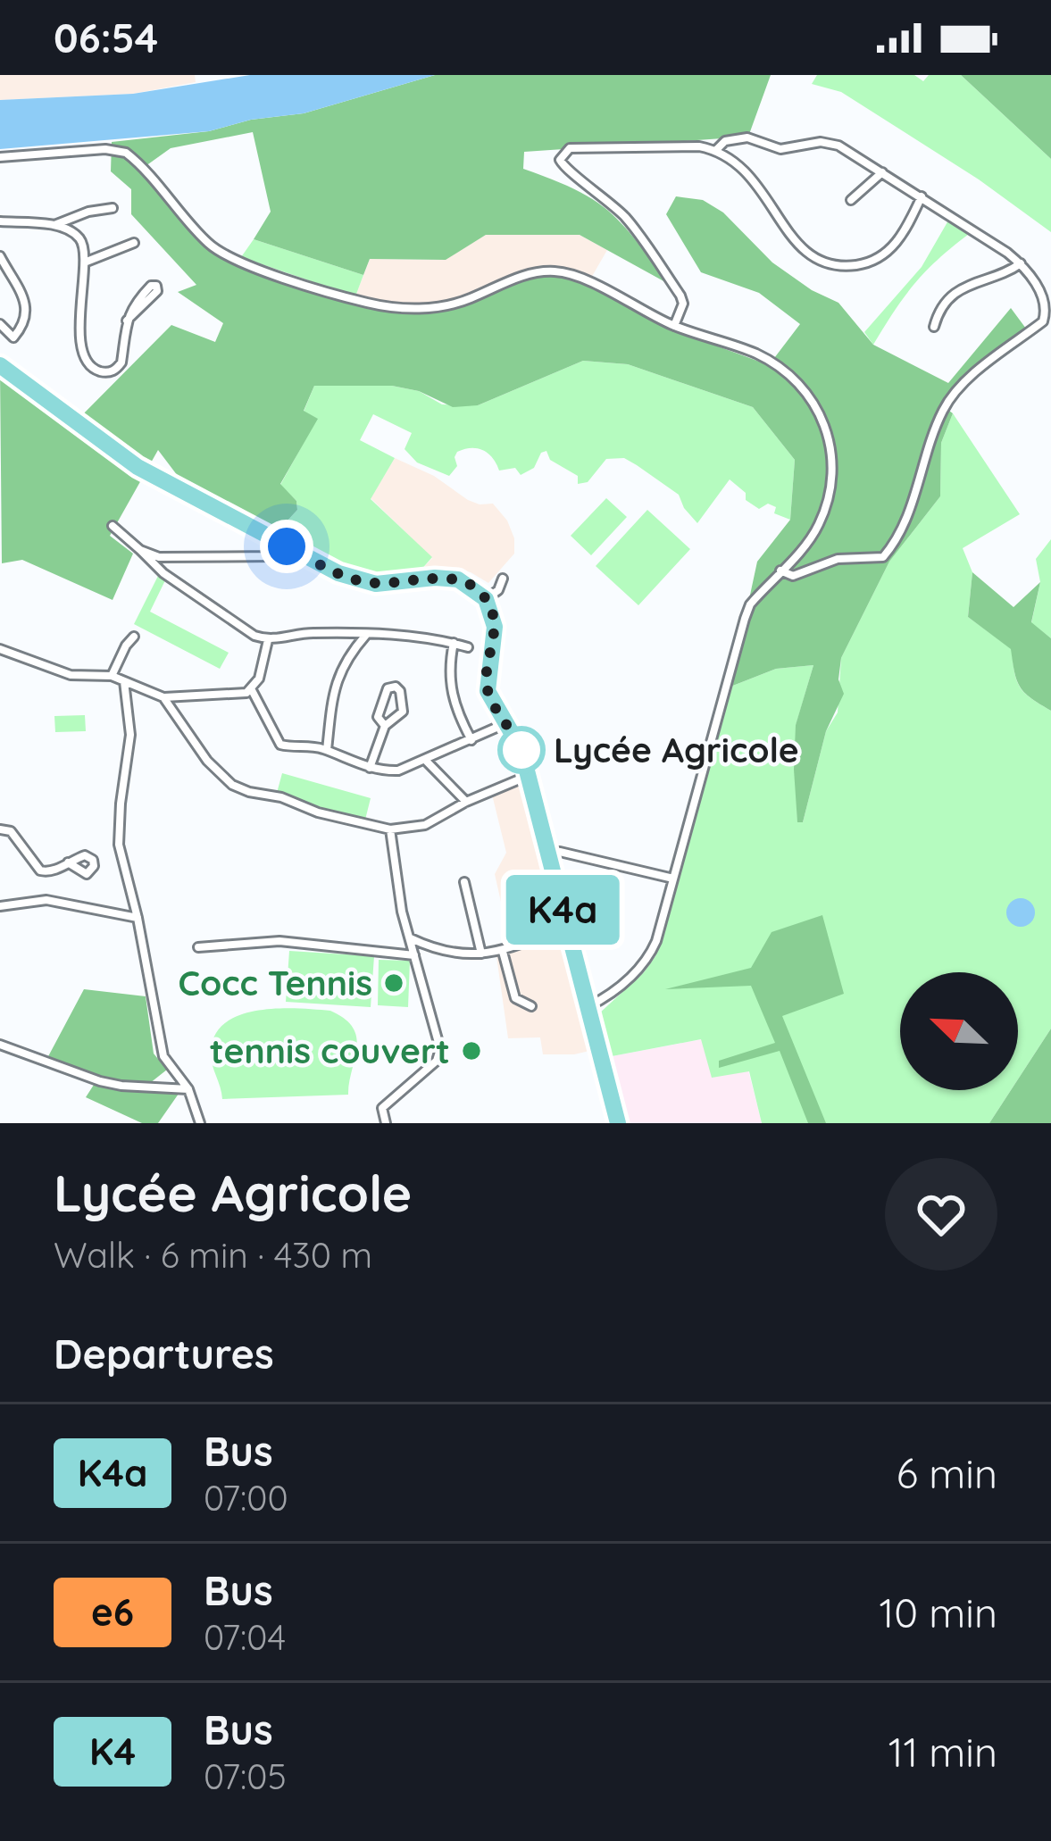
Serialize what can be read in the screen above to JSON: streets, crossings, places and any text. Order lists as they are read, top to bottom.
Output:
{
  "places": ["Lycée Agricole", "Cocc Tennis", "tennis couvert"],
  "lines": ["bus line K4a"],
  "north": "top left",
  "page": {
    "status": "06:54",
    "on_map": "K4a",
    "heading": [
      ["Lycée Agricole", "Walk · 6 min · 430 m"],
      "Departures"
    ],
    "list": [
      {
        "mark": "K4a",
        "name": "Bus",
        "note": "07:00",
        "value": "6 min"
      },
      {
        "mark": "e6",
        "name": "Bus",
        "note": "07:04",
        "value": "10 min"
      },
      {
        "mark": "K4",
        "name": "Bus",
        "note": "07:05",
        "value": "11 min"
      }
    ]
  }
}
